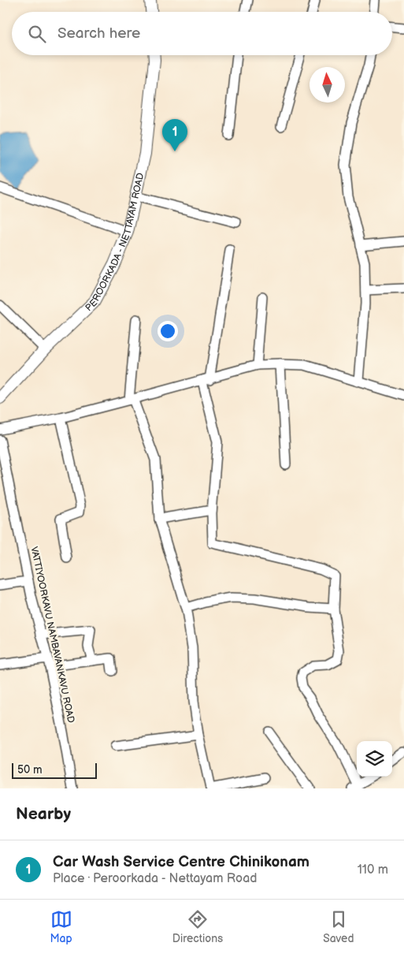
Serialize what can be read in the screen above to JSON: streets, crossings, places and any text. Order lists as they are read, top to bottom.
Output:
{
  "streets": {
    "street": ["PEROORKADA - NETTAYAM ROAD", "VATTIYOORKAVU NAMBAVANKAVU ROAD"]
  },
  "scale_bar": "50 m",
  "north": "top",
  "page": {
    "search": "Search here",
    "pins": "1",
    "scale": "50 m",
    "heading": "Nearby",
    "list": [
      {
        "mark": "1",
        "name": "Car Wash Service Centre Chinikonam",
        "note": "Place · Peroorkada - Nettayam Road",
        "value": "110 m"
      }
    ],
    "nav": ["Map", "Directions", "Saved"]
  }
}
